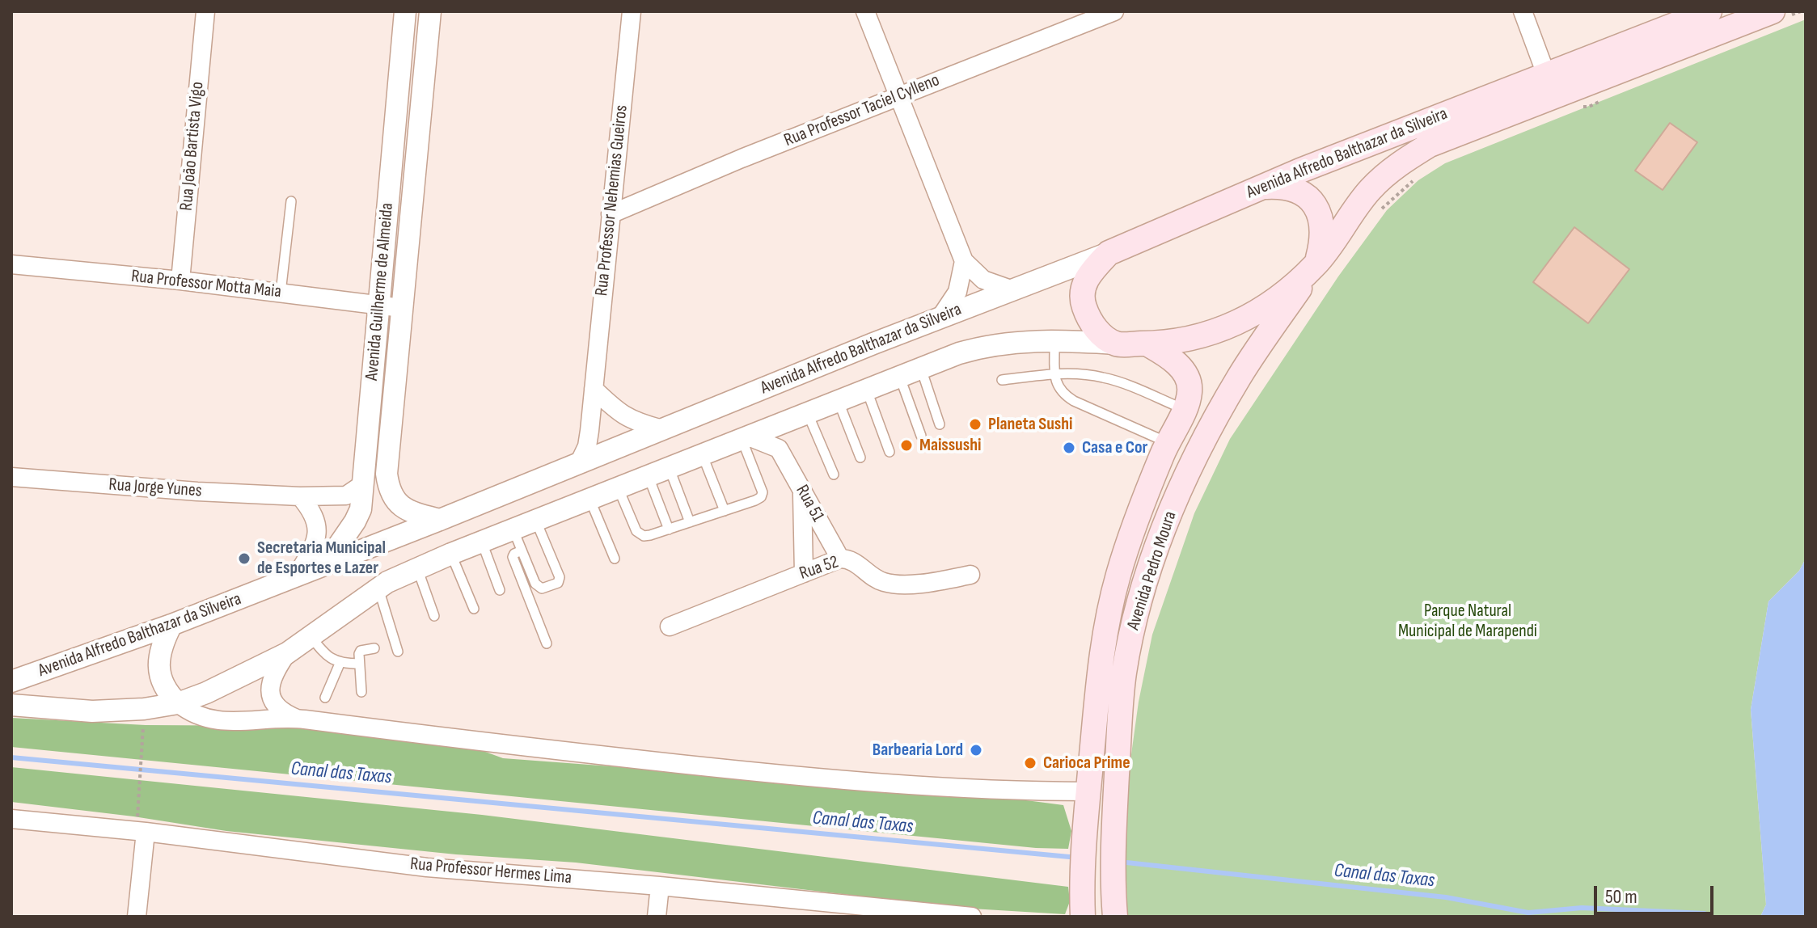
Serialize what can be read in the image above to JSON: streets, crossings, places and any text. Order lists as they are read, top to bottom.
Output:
{
  "streets": {
    "main road": ["Avenida Alfredo Balthazar da Silveira", "Avenida Pedro Moura"],
    "street": [
      "Rua Professor Taciel Cylleno",
      "Rua João Bartista Vigo",
      "Rua Professor Nehemias Gueiros",
      "Rua Professor Motta Maia",
      "Avenida Guilherme de Almeida",
      "Rua Jorge Yunes",
      "Rua 51",
      "Rua 52",
      "Rua Professor Hermes Lima"
    ]
  },
  "crossings": [
    ["Rua Professor Taciel Cylleno", "Rua Professor Nehemias Gueiros"],
    ["Rua João Bartista Vigo", "Rua Professor Motta Maia"],
    ["Avenida Alfredo Balthazar da Silveira", "Rua Professor Nehemias Gueiros"],
    ["Avenida Alfredo Balthazar da Silveira", "Avenida Guilherme de Almeida"],
    ["Avenida Alfredo Balthazar da Silveira", "Avenida Pedro Moura"],
    ["Rua Professor Motta Maia", "Avenida Guilherme de Almeida"],
    ["Avenida Guilherme de Almeida", "Rua Jorge Yunes"],
    ["Rua 51", "Rua 52"]
  ],
  "water": ["Canal das Taxas"],
  "parks": ["Parque Natural Municipal de Marapendi"],
  "places": [
    "Planeta Sushi",
    "Maissushi",
    "Casa e Cor",
    "Secretaria Municipal de Esportes e Lazer",
    "Barbearia Lord",
    "Carioca Prime"
  ],
  "scale_bar": "50 m"
}
